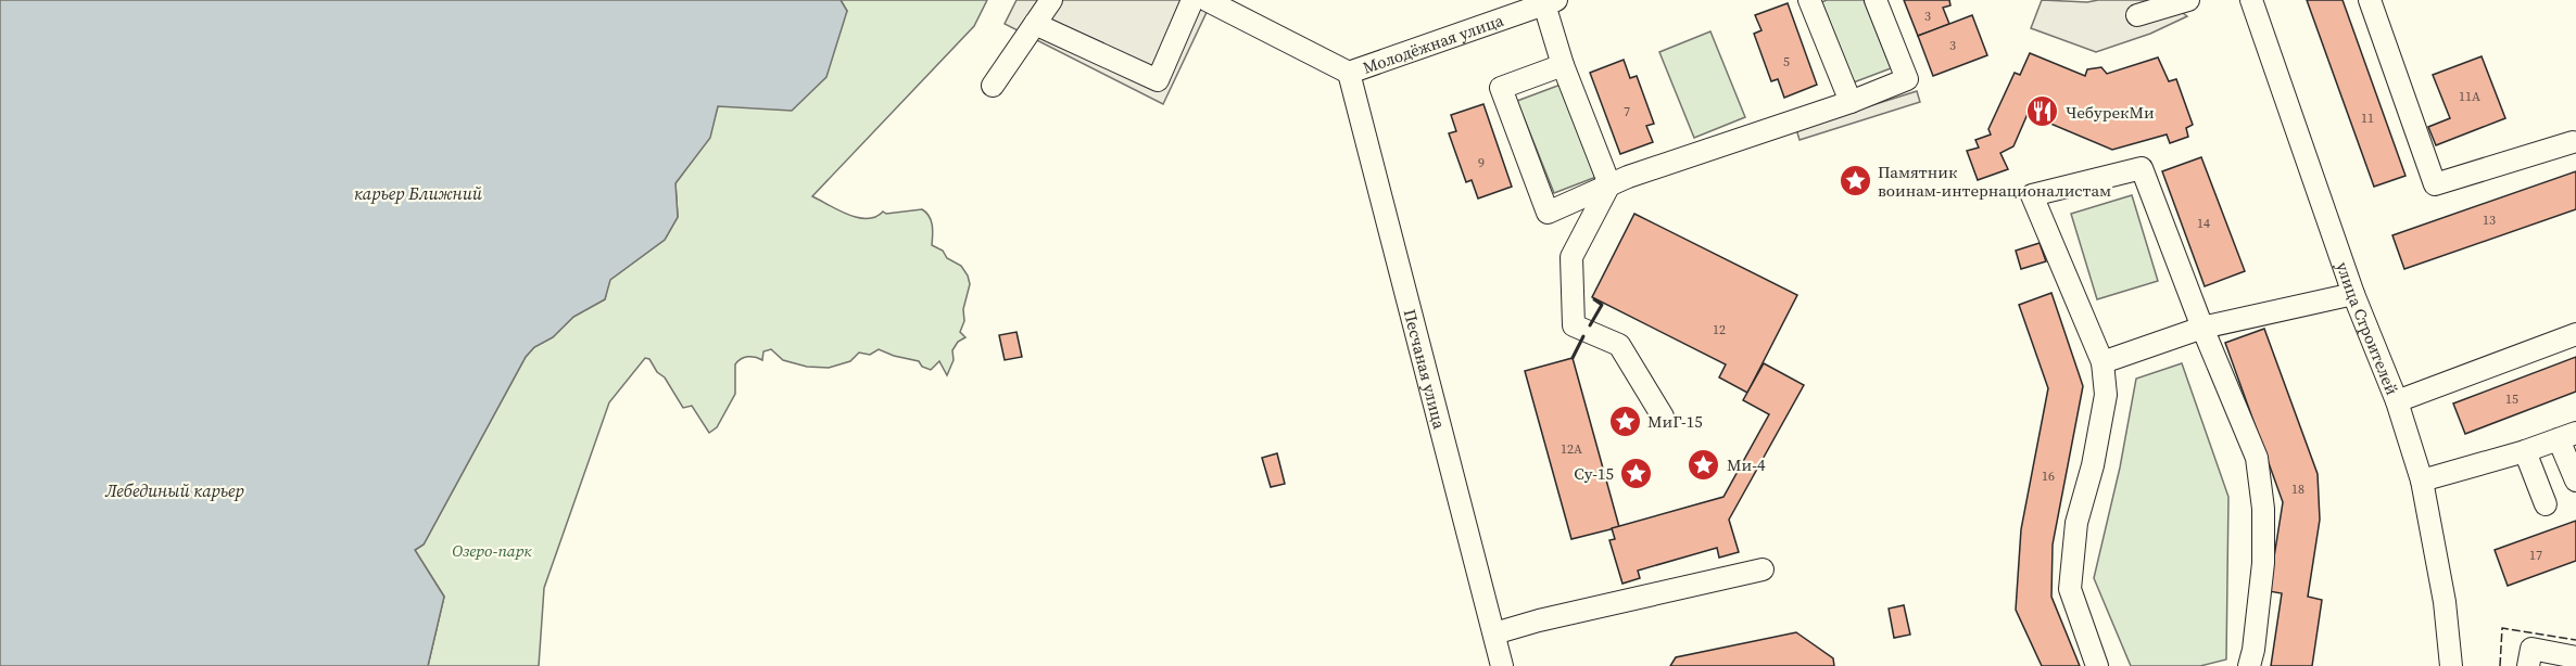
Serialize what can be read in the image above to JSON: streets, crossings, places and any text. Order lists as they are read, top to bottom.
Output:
{
  "streets": {
    "street": ["Молодёжная улица", "улица Строителей", "Песчаная улица"]
  },
  "crossings": [
    ["Молодёжная улица", "Песчаная улица"]
  ],
  "water": ["карьер Ближний", "Лебединый карьер"],
  "parks": ["Озеро-парк"],
  "places": {
    "restaurant": ["ЧебурекМи"],
    "place": [
      "Памятник воинам-интернационалистам",
      "МиГ-15",
      "Ми-4",
      "Су-15"
    ]
  },
  "house_numbers": [
    "3",
    "3",
    "5",
    "11А",
    "7",
    "11",
    "9",
    "13",
    "14",
    "12",
    "15",
    "12А",
    "16",
    "18",
    "17"
  ]
}
